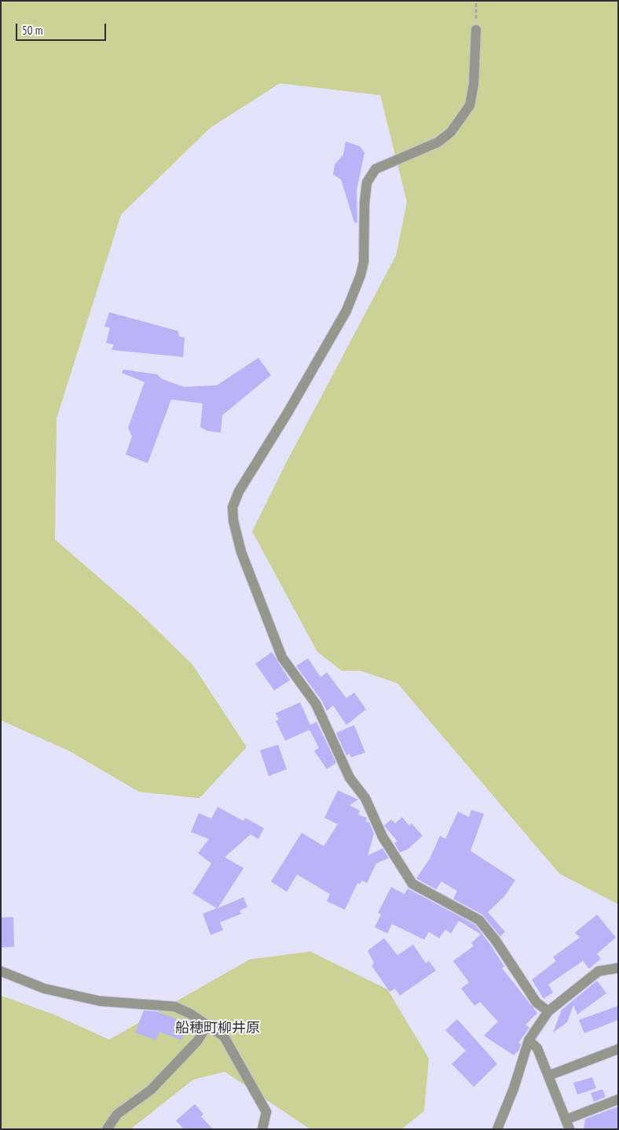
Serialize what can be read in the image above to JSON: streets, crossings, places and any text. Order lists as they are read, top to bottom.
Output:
{
  "districts": ["船穂町柳井原"],
  "scale_bar": "50 m"
}
